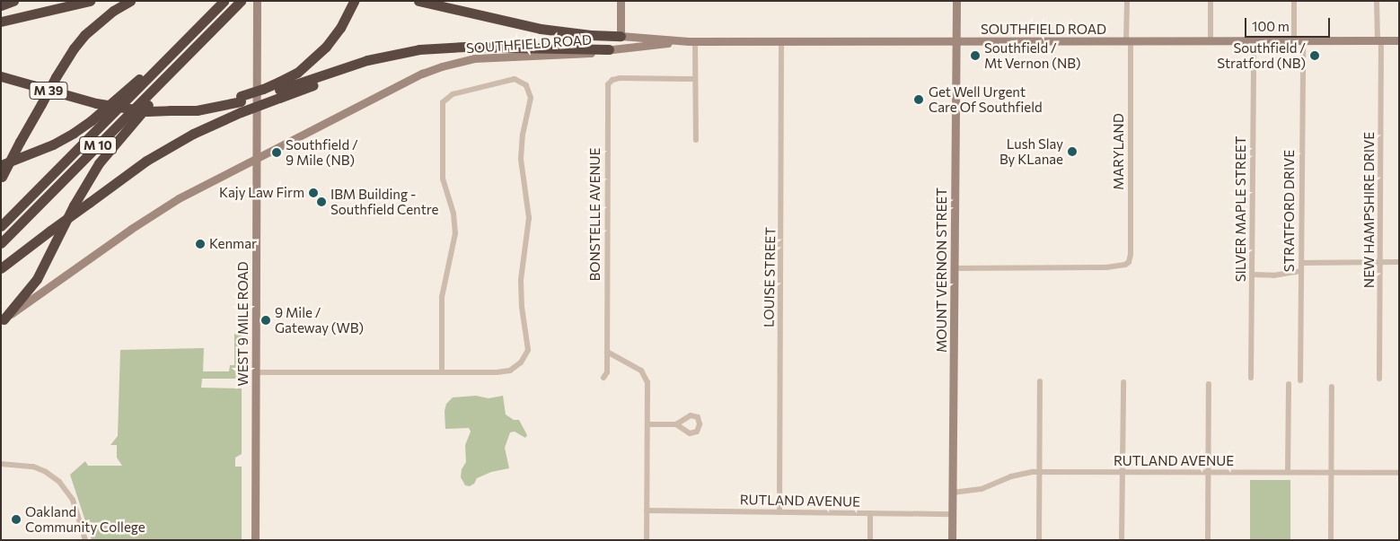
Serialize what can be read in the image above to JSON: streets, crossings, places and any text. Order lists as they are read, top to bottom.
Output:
{
  "streets": {
    "highway": ["M 39", "M 10"],
    "main road": ["SOUTHFIELD ROAD", "MOUNT VERNON STREET", "WEST 9 MILE ROAD"],
    "street": [
      "MARYLAND",
      "SILVER MAPLE STREET",
      "NEW HAMPSHIRE DRIVE",
      "STRATFORD DRIVE",
      "BONSTELLE AVENUE",
      "LOUISE STREET",
      "RUTLAND AVENUE"
    ]
  },
  "crossings": [
    ["SOUTHFIELD ROAD", "MARYLAND"],
    ["SOUTHFIELD ROAD", "SILVER MAPLE STREET"],
    ["SOUTHFIELD ROAD", "NEW HAMPSHIRE DRIVE"],
    ["SOUTHFIELD ROAD", "STRATFORD DRIVE"],
    ["SOUTHFIELD ROAD", "MOUNT VERNON STREET"],
    ["SOUTHFIELD ROAD", "LOUISE STREET"],
    ["SOUTHFIELD ROAD", "WEST 9 MILE ROAD"],
    ["MARYLAND", "MOUNT VERNON STREET"],
    ["MOUNT VERNON STREET", "RUTLAND AVENUE"],
    ["LOUISE STREET", "RUTLAND AVENUE"]
  ],
  "places": [
    "Southfield / Mt Vernon (NB)",
    "Southfield / Stratford (NB)",
    "Get Well Urgent Care Of Southfield",
    "Lush Slay By KLanae",
    "Southfield / 9 Mile (NB)",
    "Kajy Law Firm",
    "IBM Building - Southfield Centre",
    "Kenmar",
    "9 Mile / Gateway (WB)",
    "Oakland Community College"
  ],
  "scale_bar": "100 m"
}
